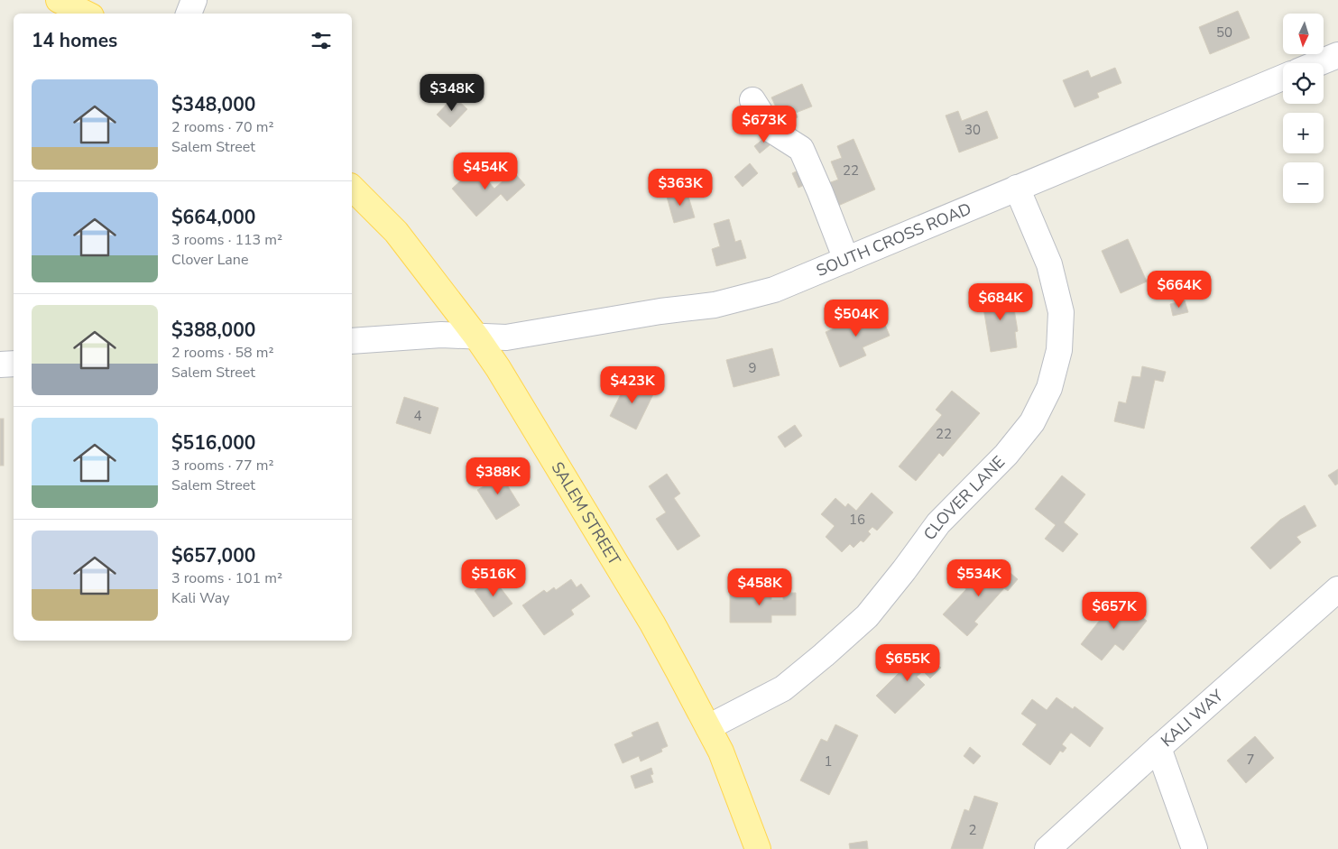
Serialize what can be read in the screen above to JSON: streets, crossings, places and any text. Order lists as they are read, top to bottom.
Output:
{
  "streets": {
    "main road": ["SALEM STREET"],
    "street": ["SOUTH CROSS ROAD", "CLOVER LANE", "KALI WAY"]
  },
  "crossings": [
    ["SOUTH CROSS ROAD", "CLOVER LANE"],
    ["SOUTH CROSS ROAD", "SALEM STREET"],
    ["CLOVER LANE", "SALEM STREET"]
  ],
  "house_numbers": [
    "50",
    "30",
    "22",
    "9",
    "4",
    "22",
    "16",
    "7",
    "1",
    "2"
  ],
  "north": "bottom",
  "page": {
    "map_buttons": ["+", "−"],
    "heading": "14 homes",
    "list": [
      {
        "name": "$348,000",
        "note": "2 rooms · 70 m² · Salem Street"
      },
      {
        "name": "$664,000",
        "note": "3 rooms · 113 m² · Clover Lane"
      },
      {
        "name": "$388,000",
        "note": "2 rooms · 58 m² · Salem Street"
      },
      {
        "name": "$516,000",
        "note": "3 rooms · 77 m² · Salem Street"
      },
      {
        "name": "$657,000",
        "note": "3 rooms · 101 m² · Kali Way"
      }
    ],
    "price": [
      "$348K",
      "$673K",
      "$454K",
      "$363K",
      "$664K",
      "$684K",
      "$504K",
      "$423K",
      "$388K",
      "$516K",
      "$534K",
      "$458K",
      "$657K",
      "$655K"
    ]
  }
}
